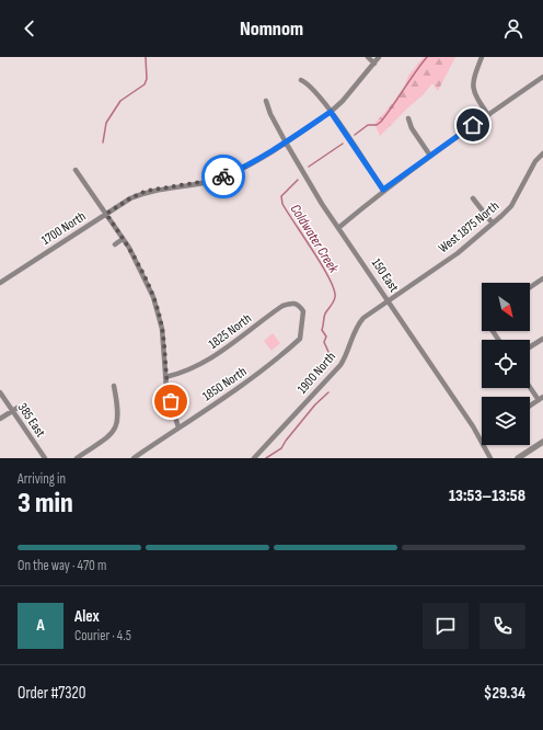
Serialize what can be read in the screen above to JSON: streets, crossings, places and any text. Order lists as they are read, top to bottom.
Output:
{
  "streets": {
    "street": [
      "West 1875 North",
      "1700 North",
      "150 East",
      "1825 North",
      "1900 North",
      "1850 North",
      "385 East"
    ]
  },
  "crossings": [
    ["West 1875 North", "150 East"],
    ["West 1875 North", "1900 North"],
    ["1700 North", "150 East"],
    ["150 East", "1900 North"],
    ["1825 North", "1850 North"]
  ],
  "water": ["Coldwater Creek"],
  "north": "bottom right",
  "page": {
    "header": "Nomnom",
    "heading": ["3 min", "Arriving in", "13:53–13:58"],
    "panel": [
      "Alex",
      "Courier · 4.5",
      "Order #7320",
      "$29.34"
    ],
    "bar": "On the way · 470 m",
    "round": "A"
  }
}
